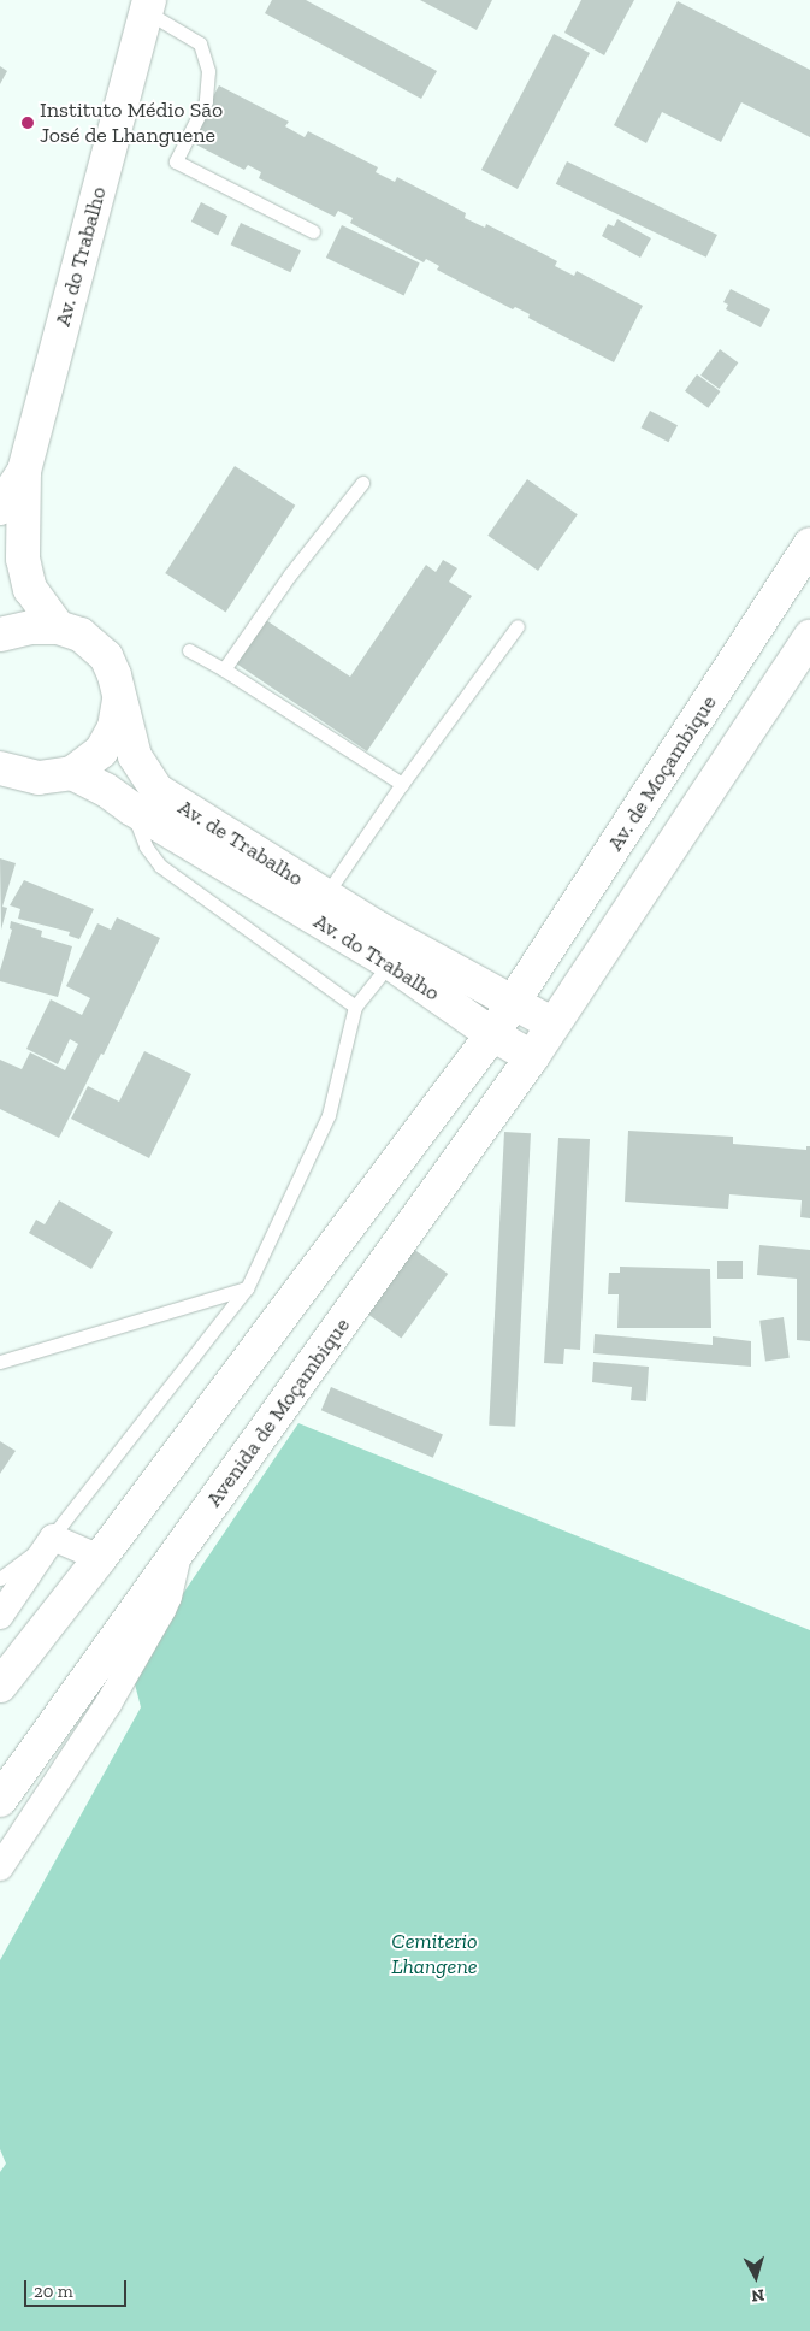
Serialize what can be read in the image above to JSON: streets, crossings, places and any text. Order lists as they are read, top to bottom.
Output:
{
  "streets": {
    "main road": [
      "Av. do Trabalho",
      "Av. de Moçambique",
      "Av. de Trabalho",
      "Avenida de Moçambique"
    ]
  },
  "crossings": [
    ["Av. do Trabalho", "Avenida de Moçambique"],
    ["Av. de Moçambique", "Av. de Trabalho"],
    ["Av. de Trabalho", "Avenida de Moçambique"]
  ],
  "parks": ["Cemiterio Lhangene"],
  "places": ["Instituto Médio São José de Lhanguene"],
  "scale_bar": "20 m",
  "north": "bottom"
}
